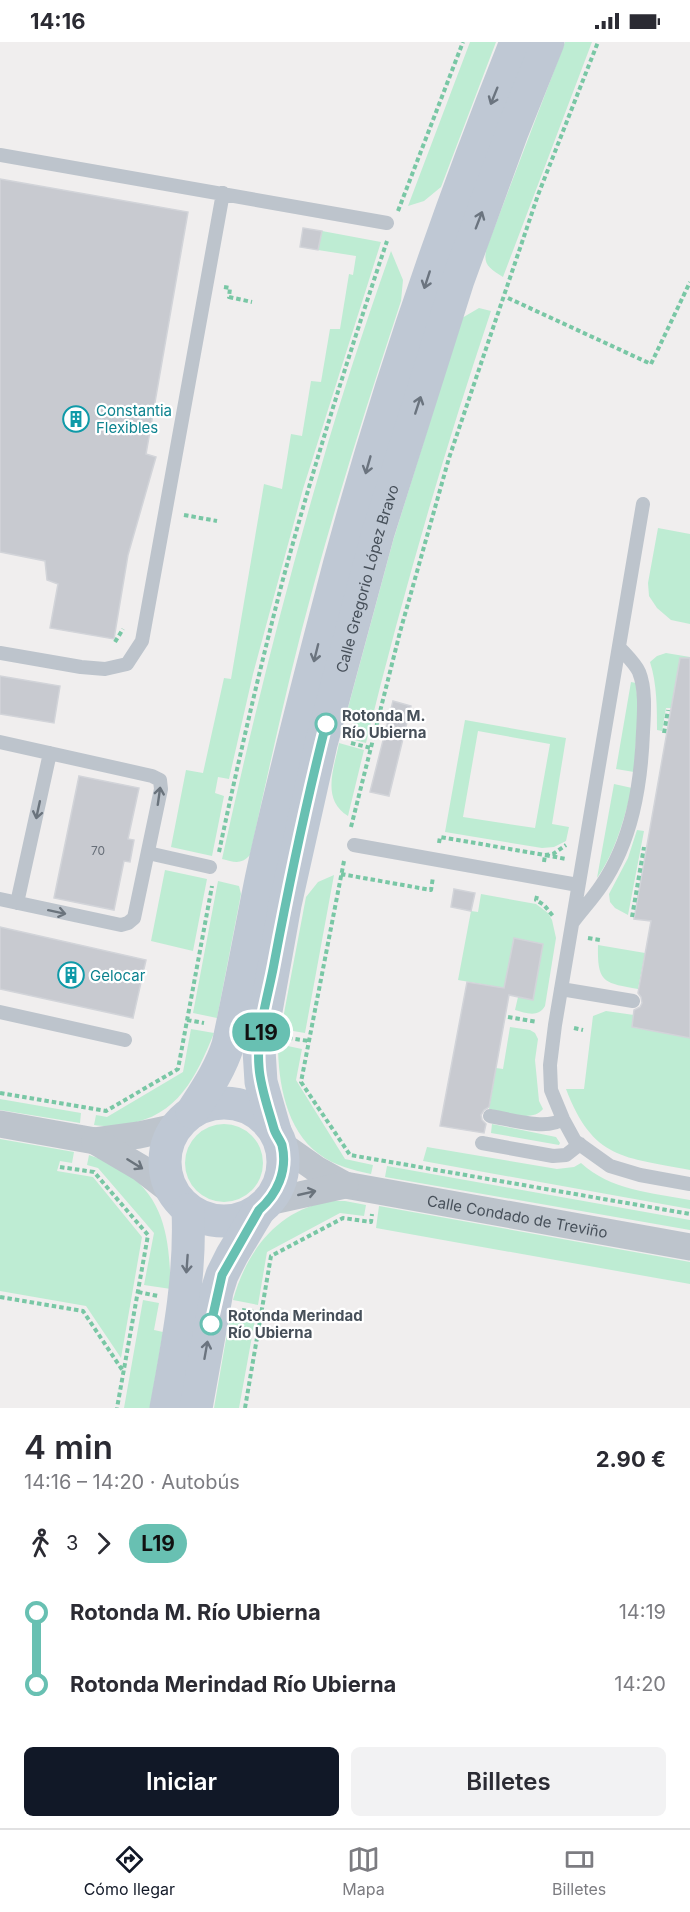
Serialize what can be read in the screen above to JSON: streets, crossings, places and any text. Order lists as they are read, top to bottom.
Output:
{
  "streets": {
    "main road": ["Calle Gregorio López Bravo"],
    "street": ["Calle Condado de Treviño"]
  },
  "crossings": [
    ["Calle Gregorio López Bravo", "Calle Condado de Treviño"]
  ],
  "places": {
    "building": ["Constantia Flexibles", "Gelocar"],
    "other": ["Rotonda M. Río Ubierna", "Rotonda Merindad Río Ubierna"]
  },
  "lines": ["bus line L19"],
  "house_numbers": ["70"],
  "page": {
    "status": "14:16",
    "on_map": "L19",
    "heading": ["4 min", "14:16 – 14:20 · Autobús", "2.90 €"],
    "legs": ["3", "L19"],
    "list": [
      {
        "name": "Rotonda M. Río Ubierna",
        "value": "14:19"
      },
      {
        "name": "Rotonda Merindad Río Ubierna",
        "value": "14:20"
      }
    ],
    "buttons": ["Iniciar", "Billetes"],
    "tabs": ["Cómo llegar", "Mapa", "Billetes"]
  }
}
